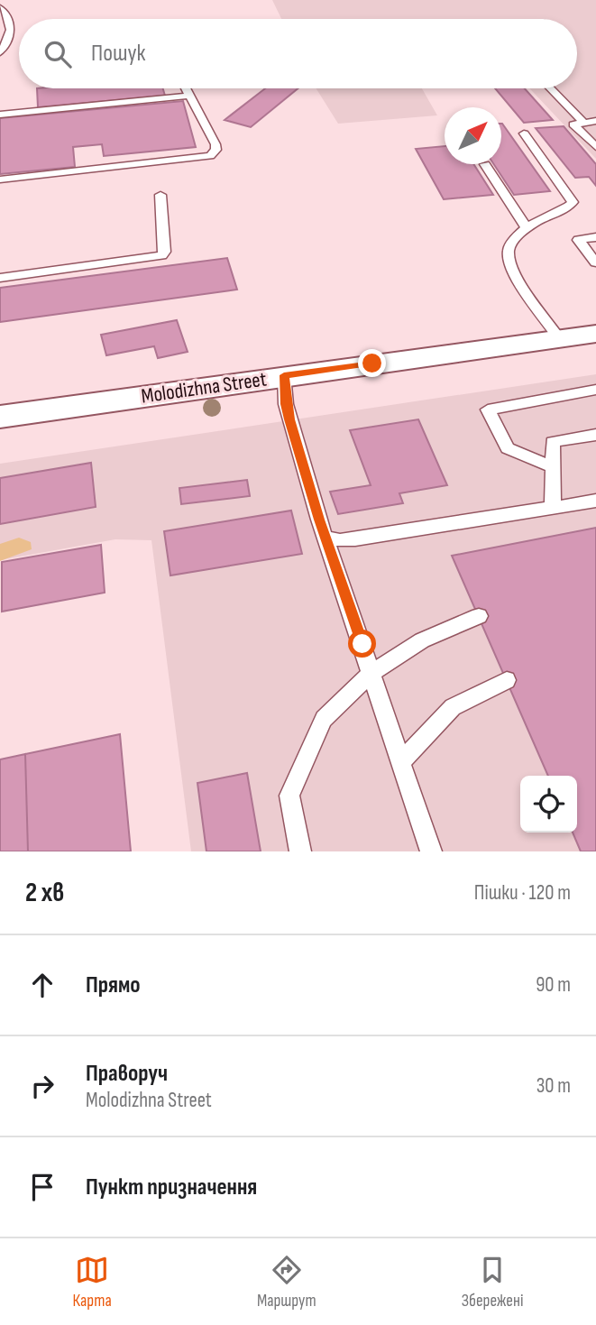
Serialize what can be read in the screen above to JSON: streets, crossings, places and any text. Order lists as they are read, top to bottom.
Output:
{
  "streets": {
    "street": ["Molodizhna Street"]
  },
  "north": "top right",
  "page": {
    "search": "Пошук",
    "heading": ["2 хв", "Пішки · 120 m"],
    "list": [
      ["Прямо", "90 m"],
      ["Праворуч", "Molodizhna Street", "30 m"],
      "Пункт призначення"
    ],
    "nav": ["Карта", "Маршрут", "Збережені"]
  }
}
